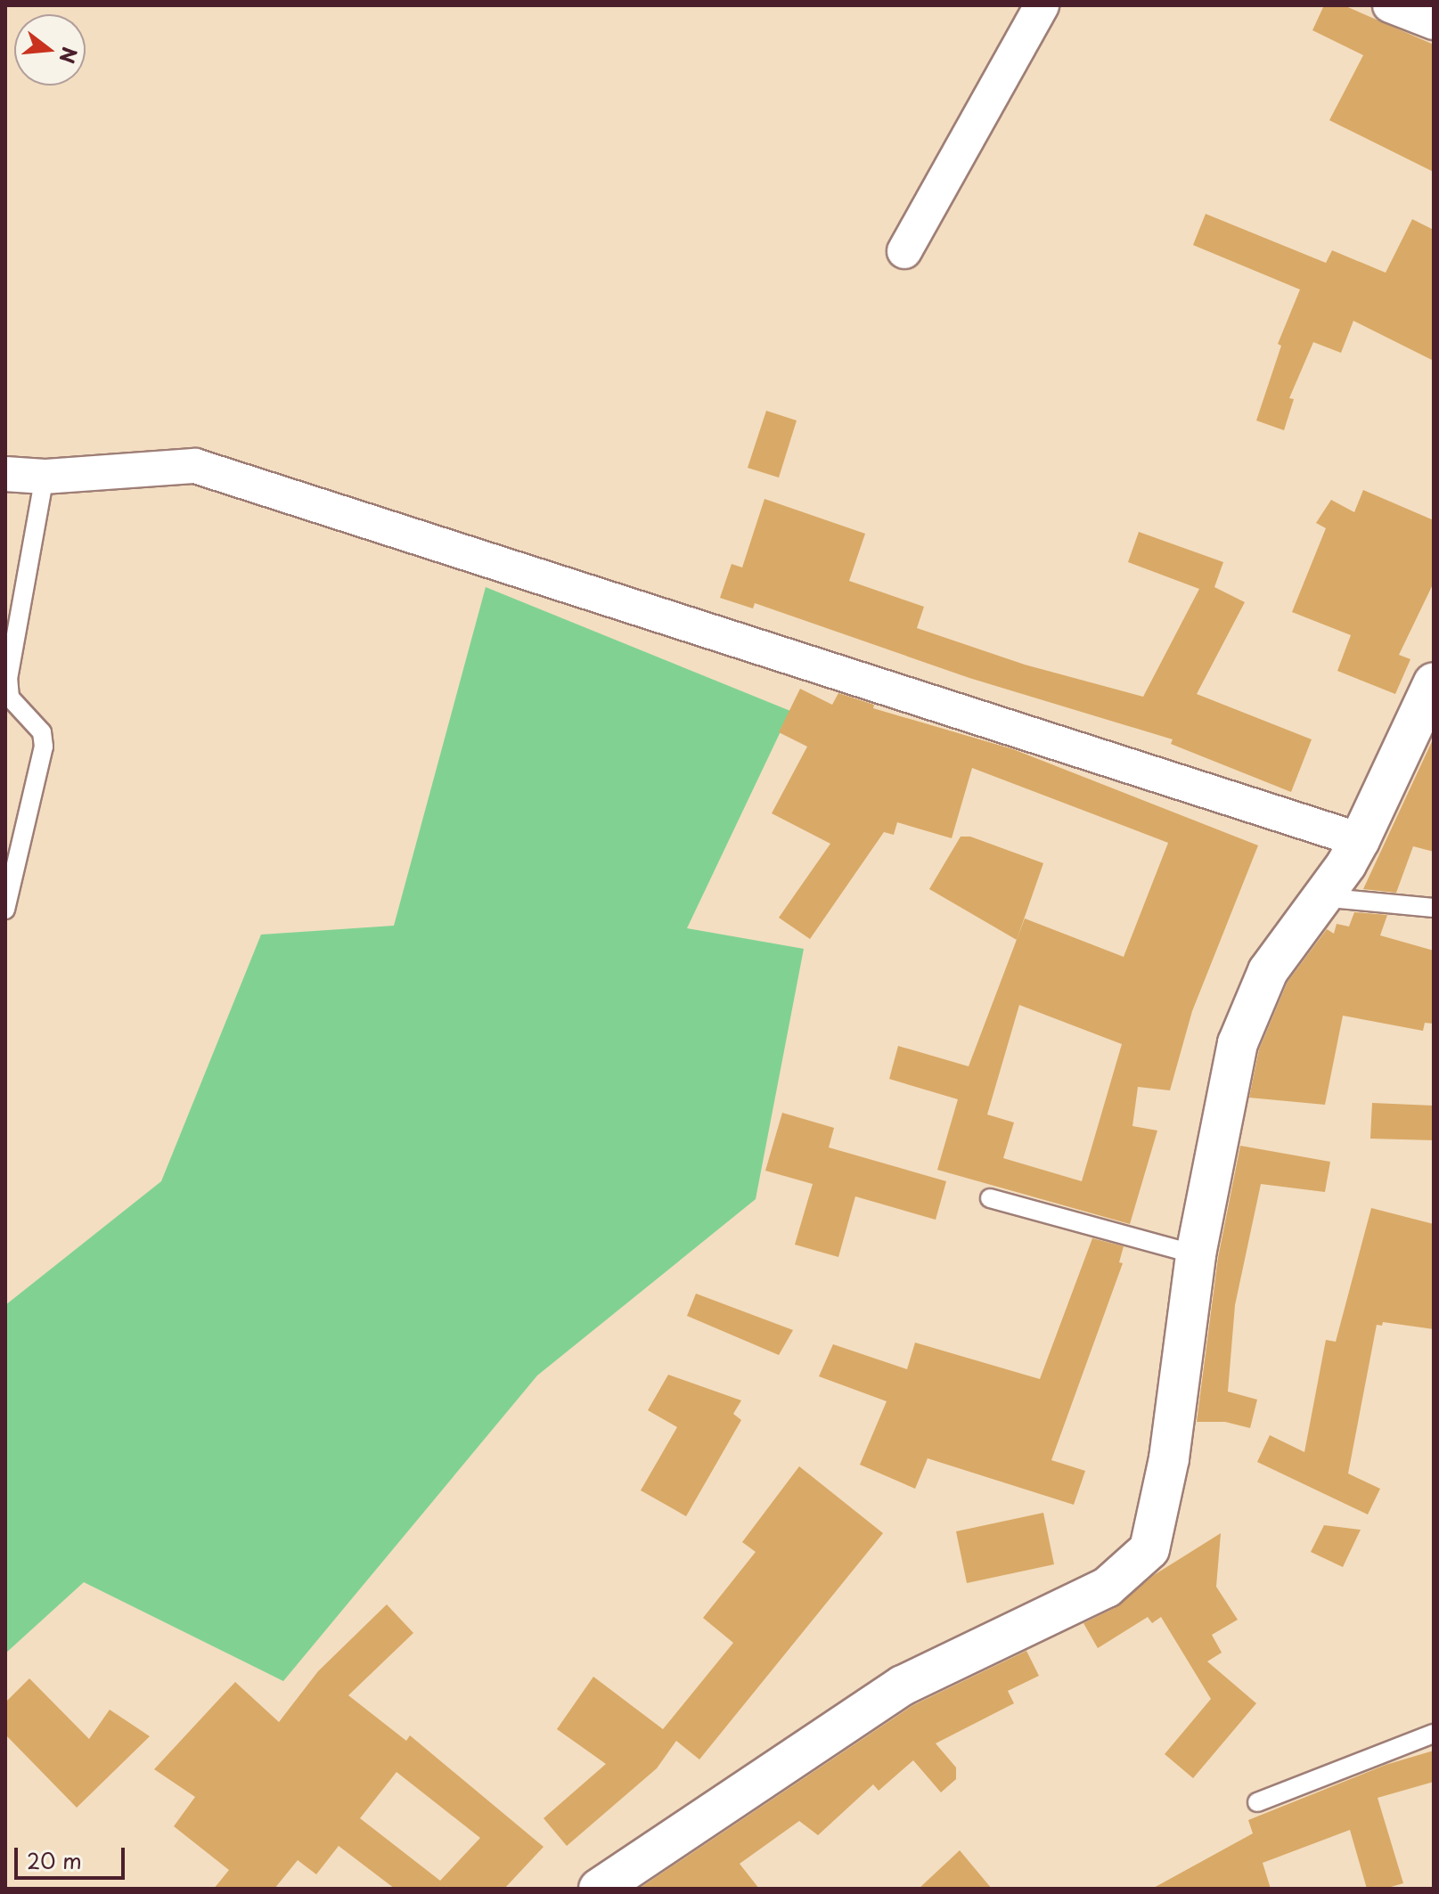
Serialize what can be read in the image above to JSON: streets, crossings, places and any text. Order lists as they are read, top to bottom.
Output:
{
  "scale_bar": "20 m",
  "north": "right"
}
